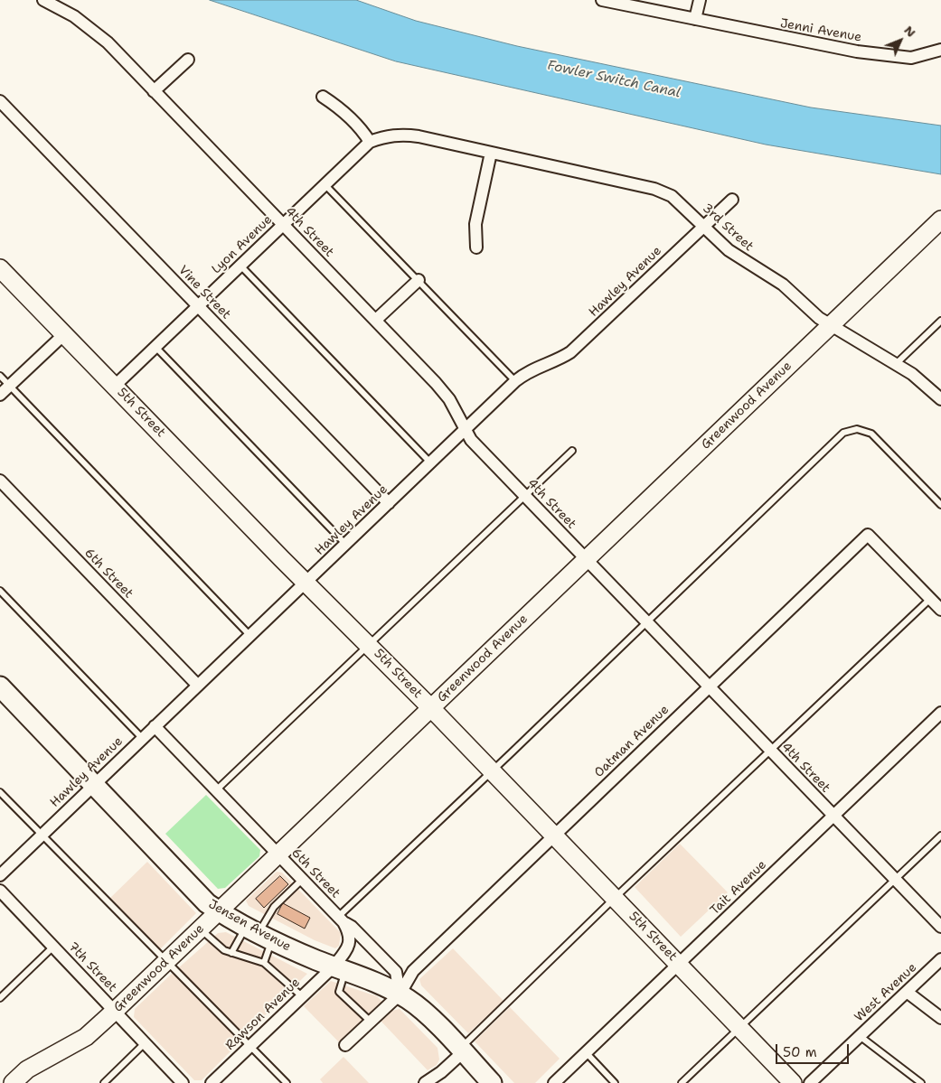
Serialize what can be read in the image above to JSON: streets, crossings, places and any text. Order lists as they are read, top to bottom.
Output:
{
  "streets": {
    "main road": ["Jensen Avenue"],
    "street": [
      "Jenni Avenue",
      "3rd Street",
      "4th Street",
      "Lyon Avenue",
      "Hawley Avenue",
      "Vine Street",
      "Greenwood Avenue",
      "5th Street",
      "6th Street",
      "Oatman Avenue",
      "Tait Avenue",
      "7th Street",
      "West Avenue",
      "Rawson Avenue"
    ]
  },
  "crossings": [
    ["3rd Street", "Lyon Avenue"],
    ["3rd Street", "Hawley Avenue"],
    ["3rd Street", "Greenwood Avenue"],
    ["4th Street", "Lyon Avenue"],
    ["4th Street", "Hawley Avenue"],
    ["4th Street", "Greenwood Avenue"],
    ["4th Street", "Oatman Avenue"],
    ["4th Street", "Tait Avenue"],
    ["Lyon Avenue", "Vine Street"],
    ["Lyon Avenue", "5th Street"],
    ["Hawley Avenue", "Vine Street"],
    ["Hawley Avenue", "5th Street"],
    ["Hawley Avenue", "6th Street"],
    ["Hawley Avenue", "Jensen Avenue"],
    ["Greenwood Avenue", "5th Street"],
    ["Greenwood Avenue", "6th Street"],
    ["Greenwood Avenue", "Jensen Avenue"],
    ["Greenwood Avenue", "7th Street"],
    ["5th Street", "Oatman Avenue"],
    ["5th Street", "Tait Avenue"],
    ["6th Street", "Oatman Avenue"],
    ["6th Street", "Jensen Avenue"],
    ["6th Street", "Rawson Avenue"],
    ["Oatman Avenue", "Jensen Avenue"],
    ["Jensen Avenue", "Rawson Avenue"]
  ],
  "water": ["Fowler Switch Canal"],
  "scale_bar": "50 m",
  "north": "top right"
}
